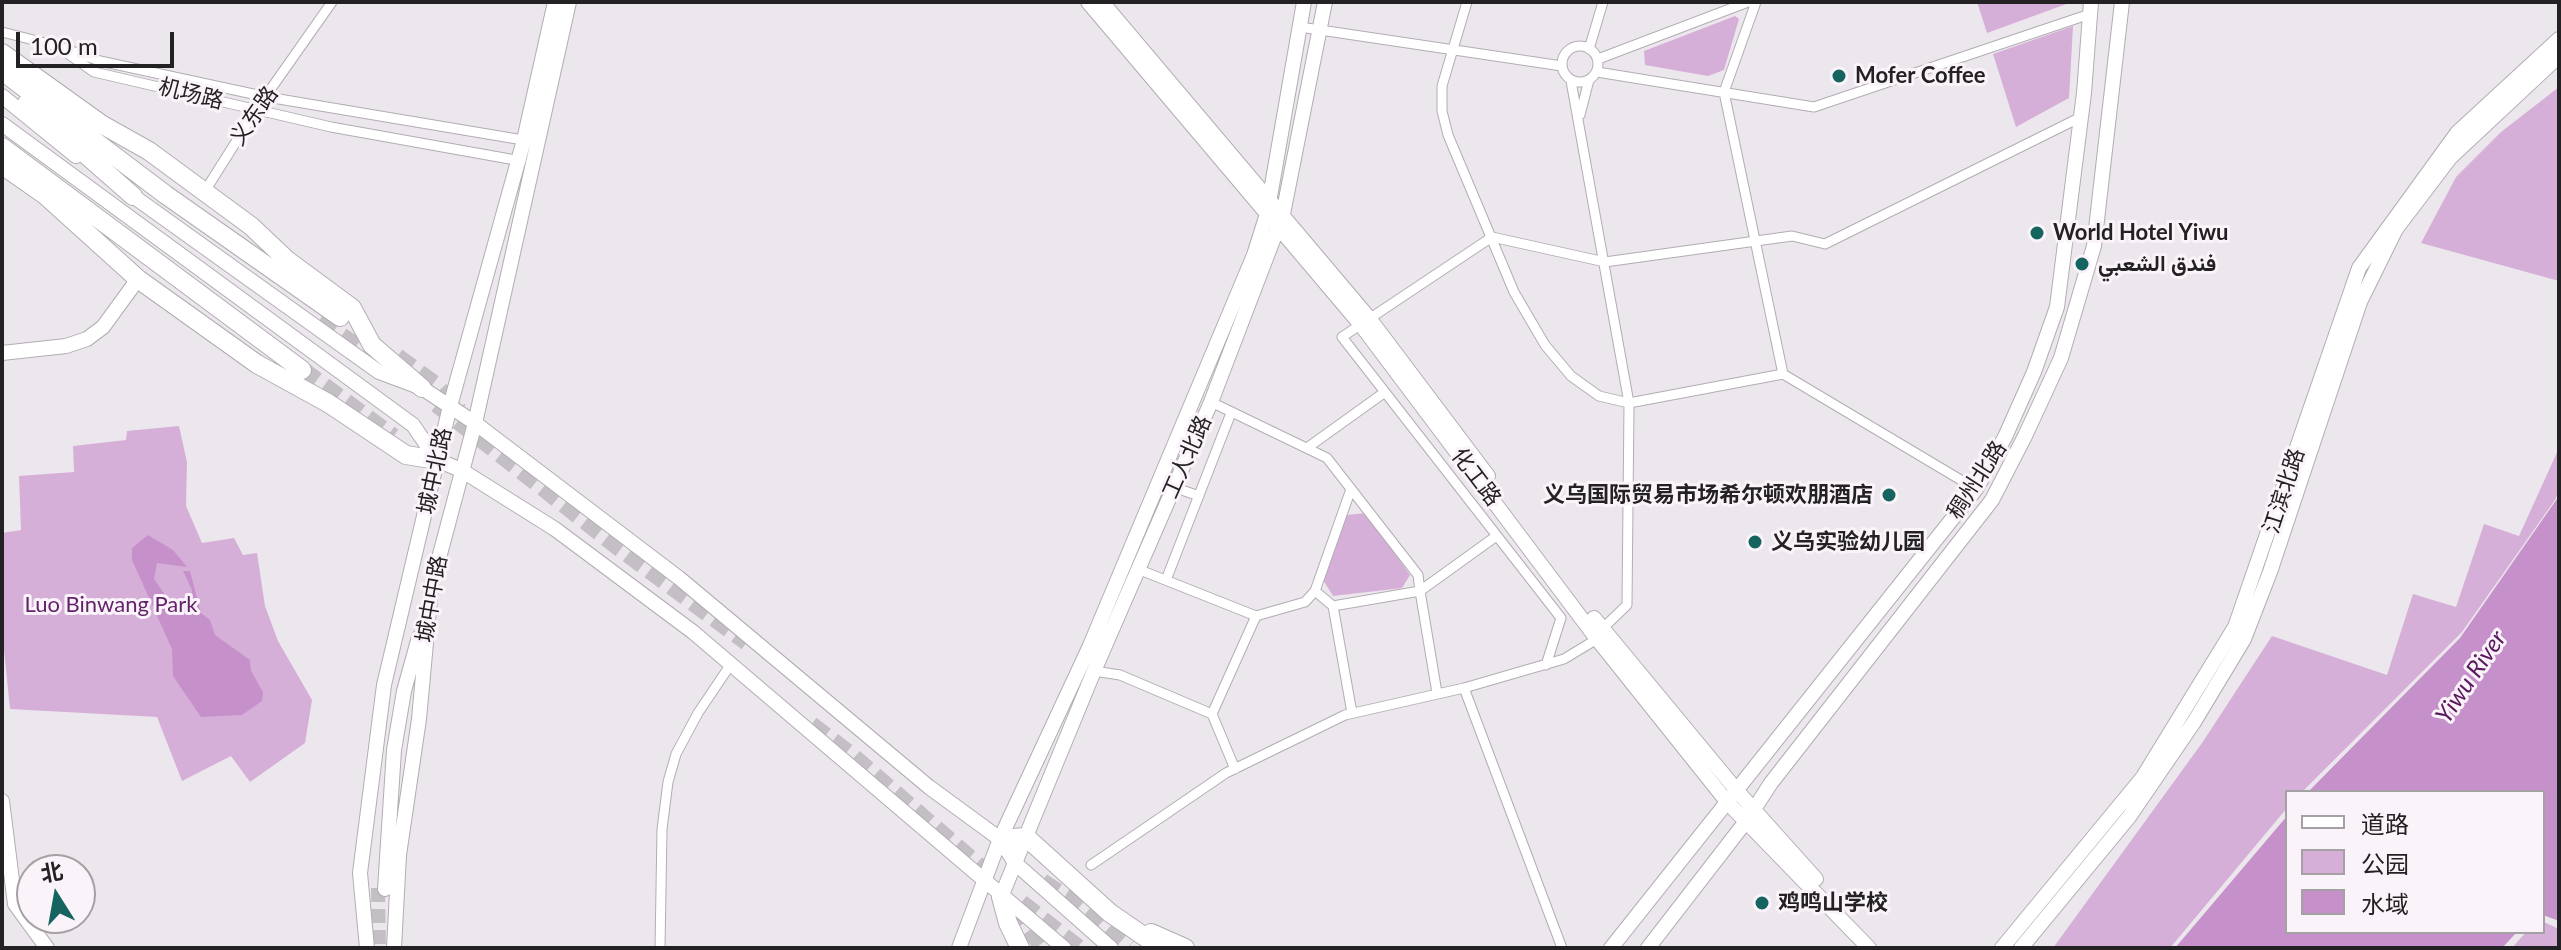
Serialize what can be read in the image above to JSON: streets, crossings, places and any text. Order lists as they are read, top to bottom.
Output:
{
  "streets": {
    "main road": [
      "工人北路",
      "城中北路",
      "化工路",
      "稠州北路",
      "江滨北路",
      "城中中路"
    ],
    "street": ["机场路", "义东路"]
  },
  "crossings": [
    ["机场路", "义东路"],
    ["机场路", "城中北路"],
    ["机场路", "城中中路"],
    ["工人北路", "化工路"],
    ["化工路", "稠州北路"]
  ],
  "water": ["Yiwu River"],
  "parks": ["Luo Binwang Park"],
  "places": [
    "Mofer Coffee",
    "World Hotel Yiwu",
    "فندق الشعبي",
    "义乌国际贸易市场希尔顿欢朋酒店",
    "义乌实验幼儿园",
    "鸡鸣山学校"
  ],
  "legend": ["道路", "公园", "水域"],
  "scale_bar": "100 m",
  "north": "top"
}
